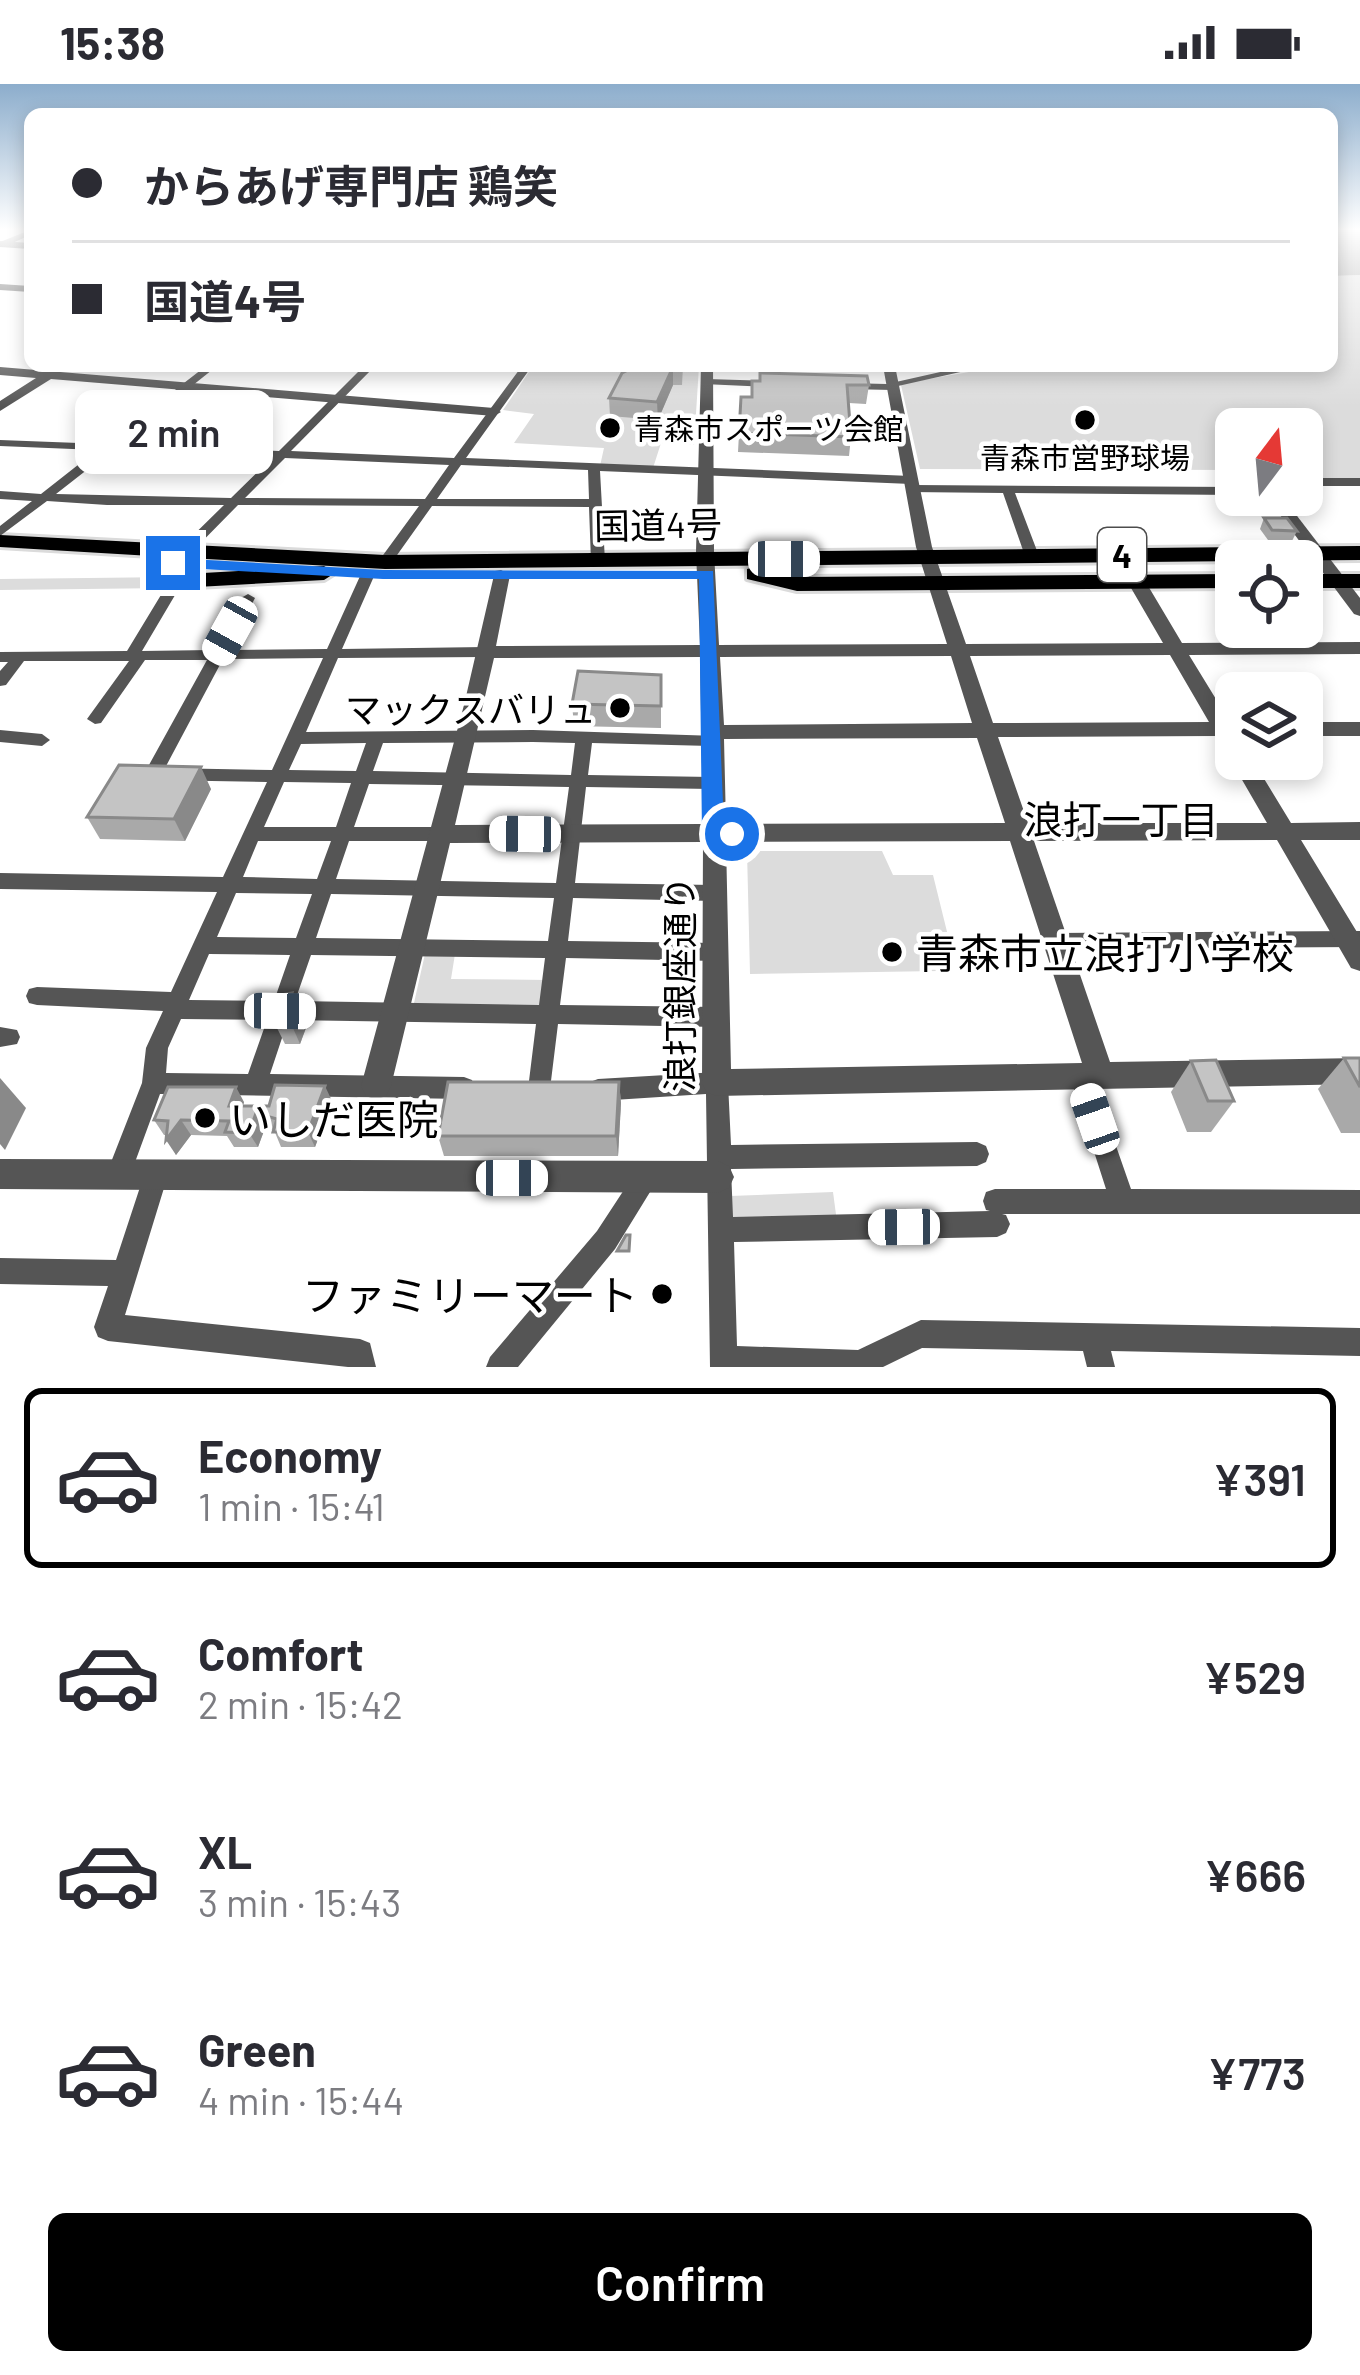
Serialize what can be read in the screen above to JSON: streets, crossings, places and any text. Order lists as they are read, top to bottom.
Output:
{
  "streets": {
    "highway": ["国道4号", "4"],
    "street": ["浪打銀座通り"]
  },
  "crossings": [
    ["国道4号", "浪打銀座通り"]
  ],
  "districts": ["浪打一丁目"],
  "places": [
    "青森市営野球場",
    "青森市スポーツ会館",
    "マックスバリュ",
    "青森市立浪打小学校",
    "いしだ医院",
    "ファミリーマート"
  ],
  "north": "top",
  "page": {
    "status": "15:38",
    "banner": ["からあげ専門店 鶏笑", "国道4号"],
    "bubble": "2 min",
    "list": [
      {
        "name": "Economy",
        "note": "1 min · 15:41",
        "value": "¥391"
      },
      {
        "name": "Comfort",
        "note": "2 min · 15:42",
        "value": "¥529"
      },
      {
        "name": "XL",
        "note": "3 min · 15:43",
        "value": "¥666"
      },
      {
        "name": "Green",
        "note": "4 min · 15:44",
        "value": "¥773"
      }
    ],
    "buttons": "Confirm"
  }
}
